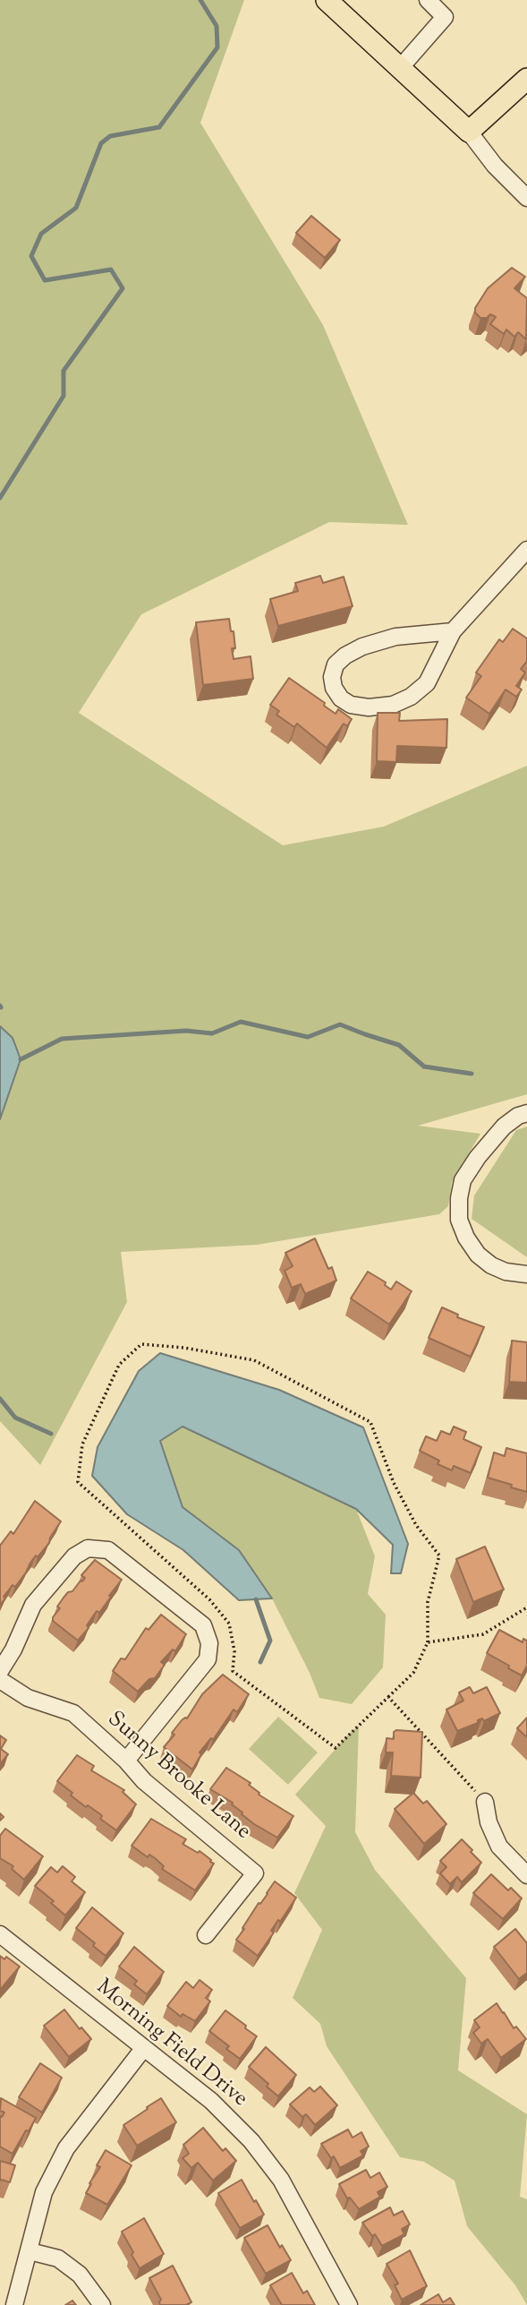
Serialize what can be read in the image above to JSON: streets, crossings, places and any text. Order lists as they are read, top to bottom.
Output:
{
  "streets": {
    "street": ["Sunny Brooke Lane", "Morning Field Drive"]
  }
}
